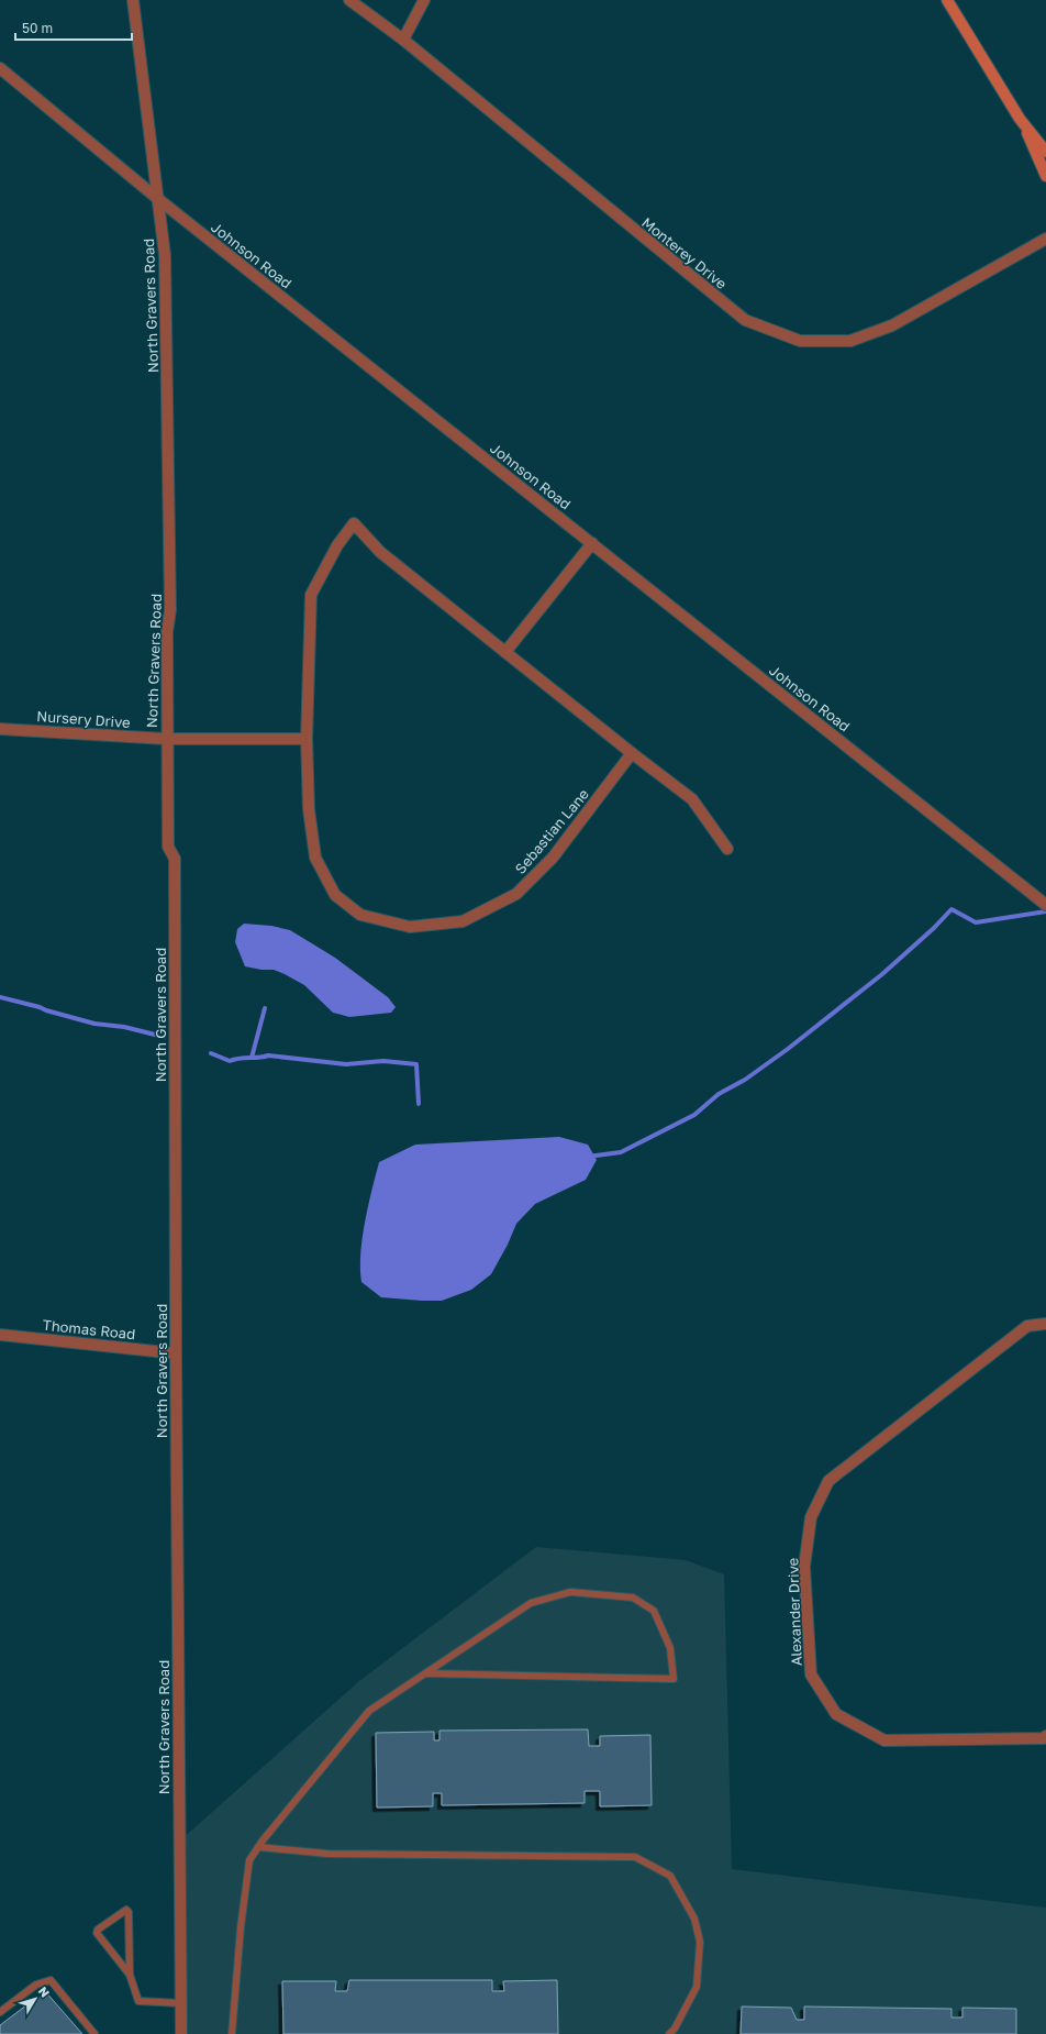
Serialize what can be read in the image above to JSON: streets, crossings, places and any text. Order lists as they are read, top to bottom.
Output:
{
  "streets": {
    "street": [
      "Monterey Drive",
      "Johnson Road",
      "North Gravers Road",
      "Nursery Drive",
      "Sebastian Lane",
      "Thomas Road",
      "Alexander Drive"
    ]
  },
  "crossings": [
    ["Johnson Road", "North Gravers Road"],
    ["North Gravers Road", "Nursery Drive"],
    ["North Gravers Road", "Thomas Road"]
  ],
  "scale_bar": "50 m",
  "north": "top right"
}
